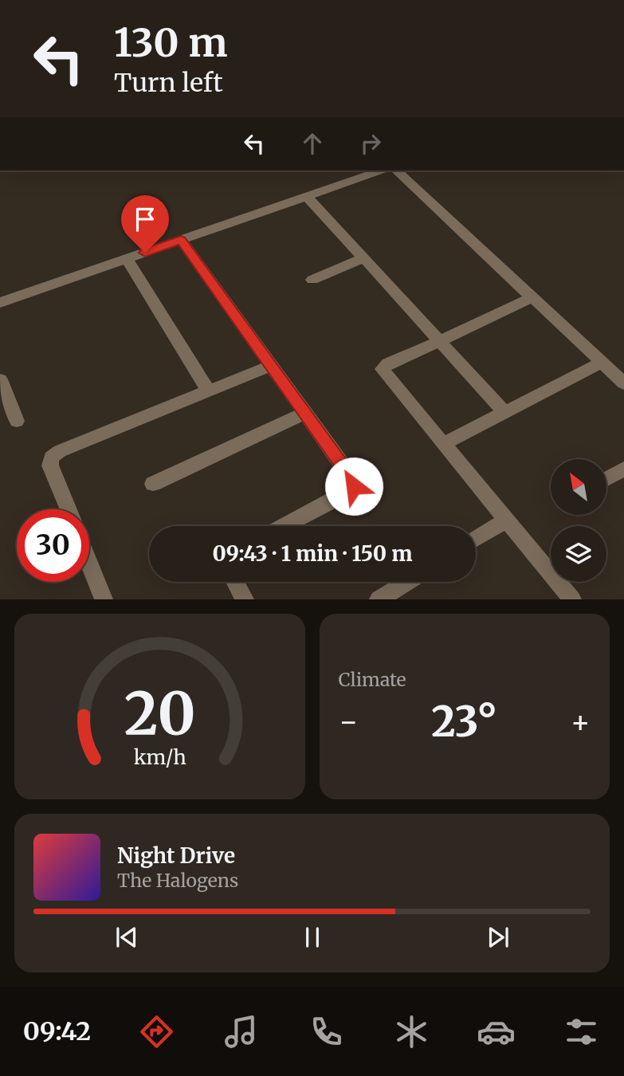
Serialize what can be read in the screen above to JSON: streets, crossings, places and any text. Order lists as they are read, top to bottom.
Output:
{
  "north": "top left",
  "page": {
    "turn": ["130 m", "Turn left"],
    "limit": "30",
    "trip": "09:43 · 1 min · 150 m",
    "tile": "Climate",
    "heat": ["−", "23°", "+"],
    "song": ["Night Drive", "The Halogens"],
    "tabs": "09:42",
    "gauge": ["20", "km/h"]
  }
}
